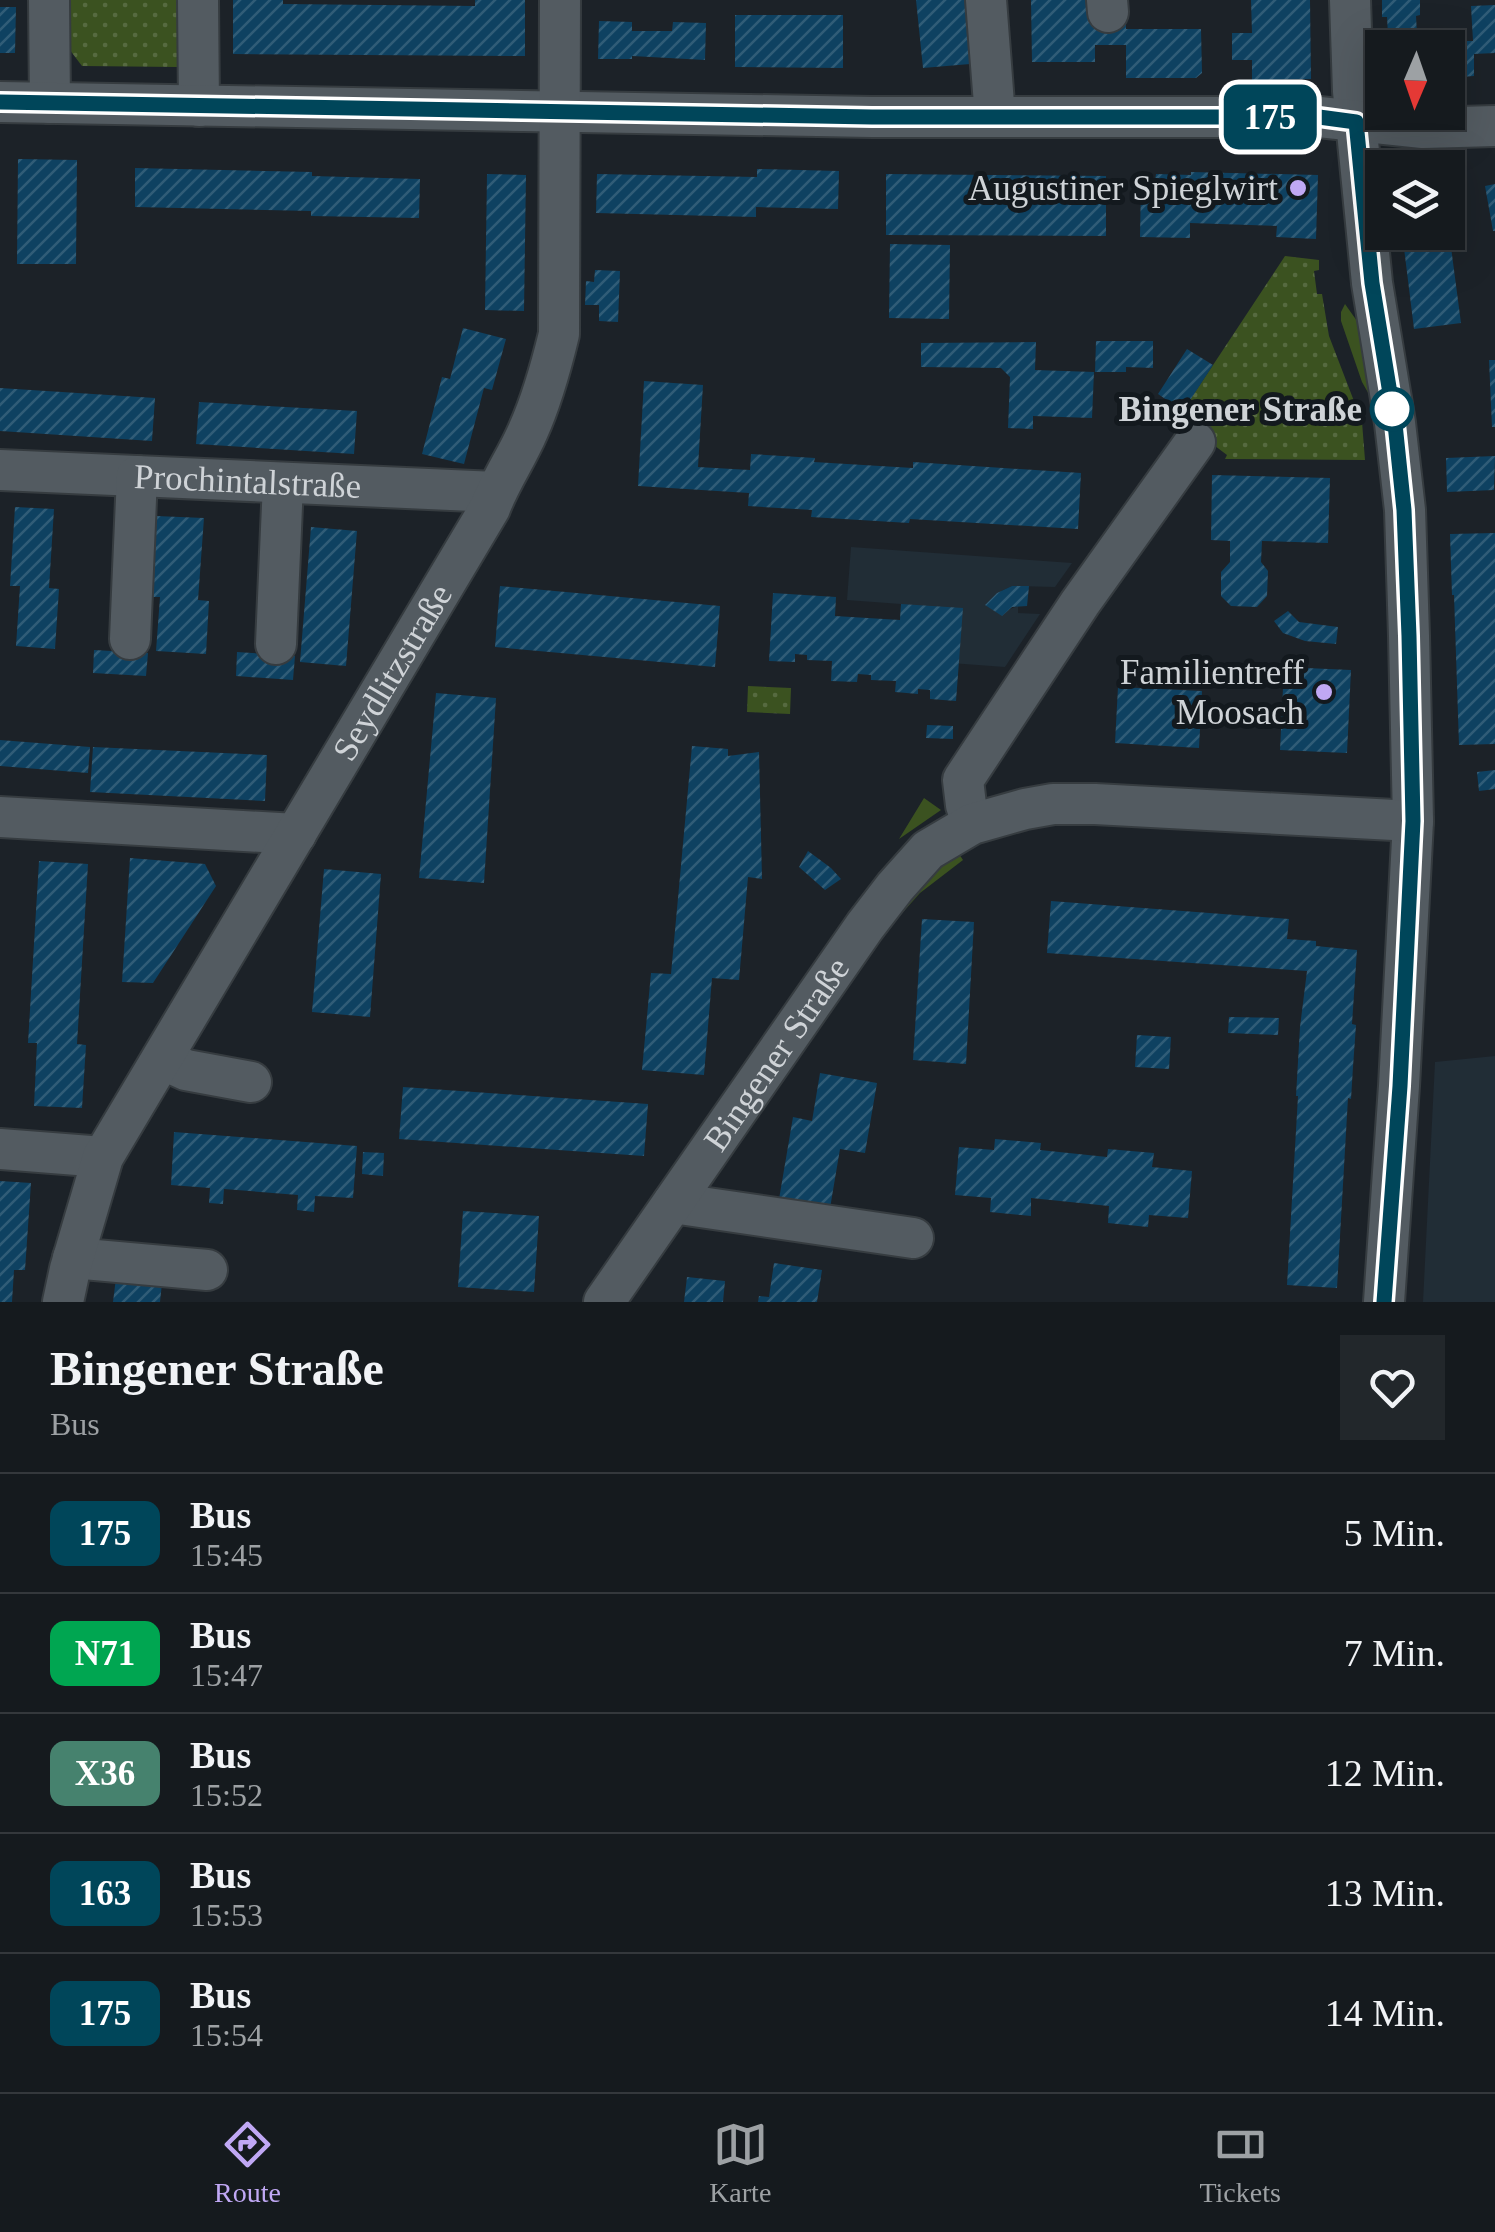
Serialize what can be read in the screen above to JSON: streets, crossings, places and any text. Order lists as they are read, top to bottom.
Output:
{
  "streets": {
    "street": ["Prochintalstraße", "Seydlitzstraße", "Bingener Straße"]
  },
  "crossings": [
    ["Prochintalstraße", "Seydlitzstraße"]
  ],
  "places": ["Augustiner Spieglwirt", "Bingener Straße", "Familientreff Moosach"],
  "lines": ["bus line 175"],
  "north": "bottom",
  "page": {
    "on_map": "175",
    "heading": ["Bingener Straße", "Bus"],
    "list": [
      {
        "mark": "175",
        "name": "Bus",
        "note": "15:45",
        "value": "5 Min."
      },
      {
        "mark": "N71",
        "name": "Bus",
        "note": "15:47",
        "value": "7 Min."
      },
      {
        "mark": "X36",
        "name": "Bus",
        "note": "15:52",
        "value": "12 Min."
      },
      {
        "mark": "163",
        "name": "Bus",
        "note": "15:53",
        "value": "13 Min."
      },
      {
        "mark": "175",
        "name": "Bus",
        "note": "15:54",
        "value": "14 Min."
      }
    ],
    "tabs": ["Route", "Karte", "Tickets"]
  }
}
